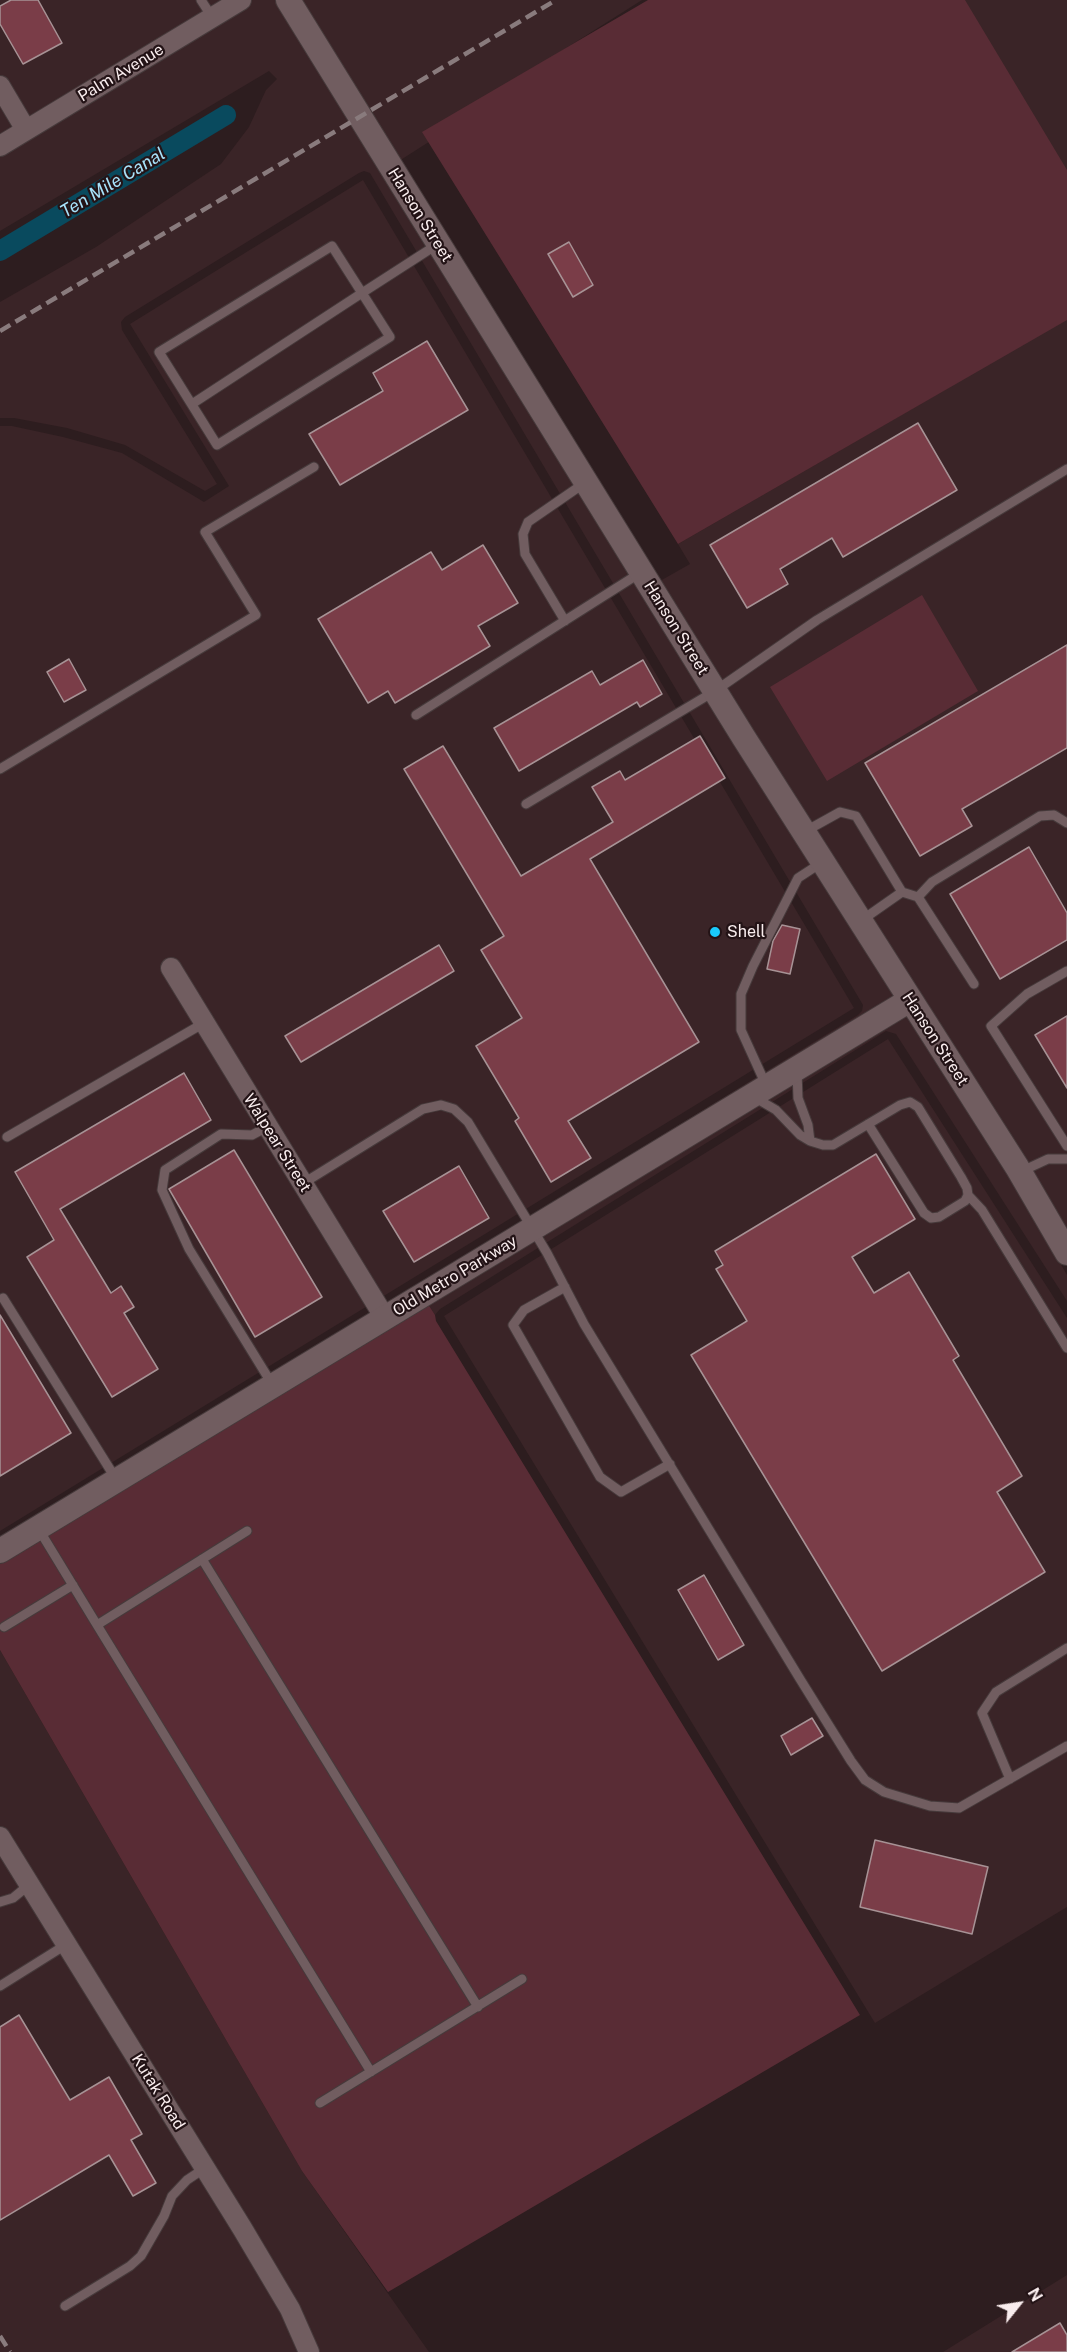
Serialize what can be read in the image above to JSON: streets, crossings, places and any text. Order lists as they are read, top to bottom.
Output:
{
  "streets": {
    "street": [
      "Palm Avenue",
      "Hanson Street",
      "Walpear Street",
      "Old Metro Parkway",
      "Kutak Road"
    ]
  },
  "crossings": [
    ["Hanson Street", "Old Metro Parkway"],
    ["Walpear Street", "Old Metro Parkway"]
  ],
  "water": ["Ten Mile Canal"],
  "places": ["Shell"],
  "north": "top right"
}
